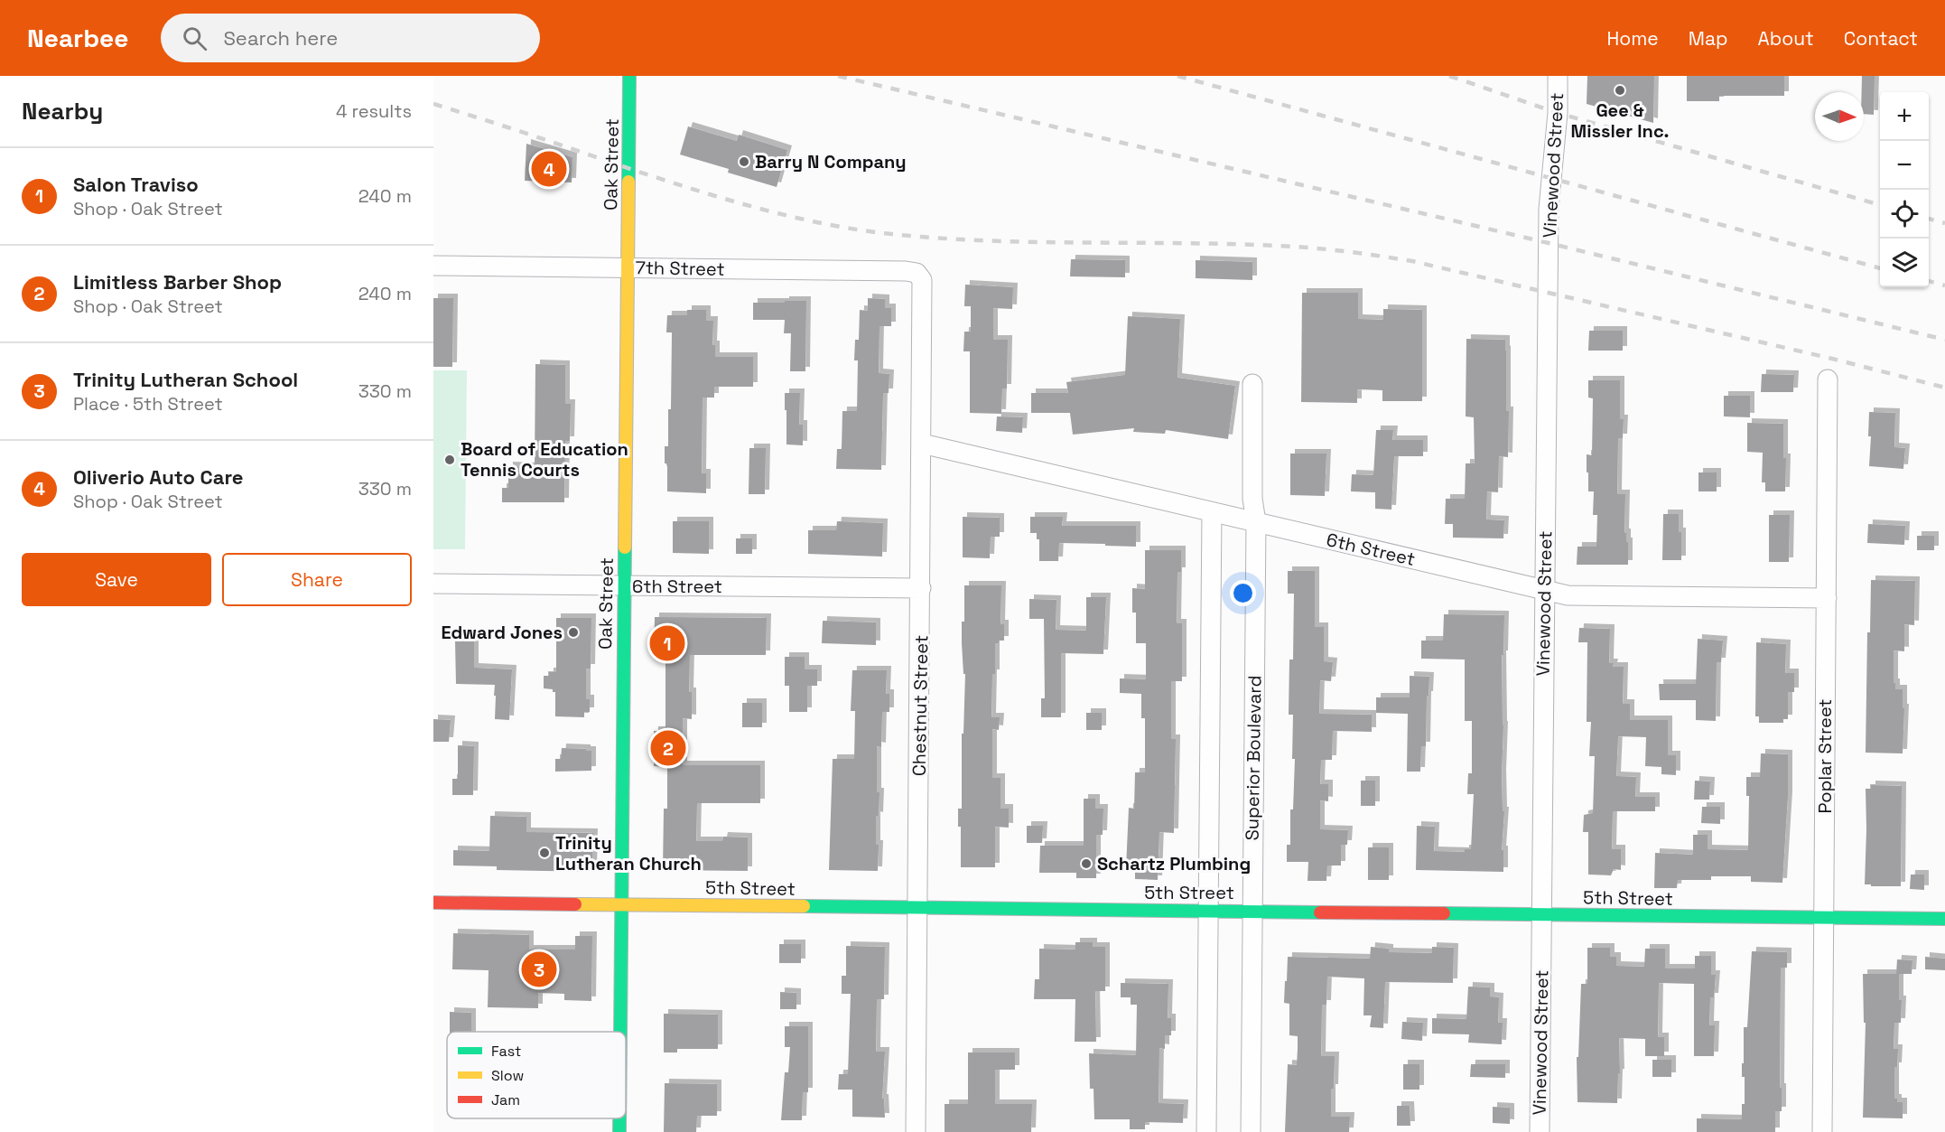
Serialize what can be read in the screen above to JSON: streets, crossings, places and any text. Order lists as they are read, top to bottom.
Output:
{
  "streets": {
    "street": [
      "Oak Street",
      "Vinewood Street",
      "7th Street",
      "6th Street",
      "Chestnut Street",
      "Poplar Street",
      "Superior Boulevard",
      "5th Street"
    ]
  },
  "crossings": [
    ["Oak Street", "7th Street"],
    ["Oak Street", "6th Street"],
    ["Oak Street", "5th Street"],
    ["Vinewood Street", "6th Street"],
    ["Vinewood Street", "5th Street"],
    ["7th Street", "Chestnut Street"],
    ["6th Street", "Chestnut Street"],
    ["6th Street", "Poplar Street"],
    ["6th Street", "Superior Boulevard"],
    ["Chestnut Street", "5th Street"],
    ["Poplar Street", "5th Street"],
    ["Superior Boulevard", "5th Street"]
  ],
  "places": [
    "Gee & Missler Inc.",
    "Barry N Company",
    "Board of Education Tennis Courts",
    "Edward Jones",
    "Trinity Lutheran Church",
    "Schartz Plumbing"
  ],
  "legend": ["Fast", "Slow", "Jam"],
  "north": "right",
  "page": {
    "header": "Nearbee",
    "search": "Search here",
    "nav": [
      "Home",
      "Map",
      "About",
      "Contact"
    ],
    "heading": ["Nearby", "4 results"],
    "map_buttons": ["+", "−"],
    "list": [
      {
        "mark": "1",
        "name": "Salon Traviso",
        "note": "Shop · Oak Street",
        "value": "240 m"
      },
      {
        "mark": "2",
        "name": "Limitless Barber Shop",
        "note": "Shop · Oak Street",
        "value": "240 m"
      },
      {
        "mark": "3",
        "name": "Trinity Lutheran School",
        "note": "Place · 5th Street",
        "value": "330 m"
      },
      {
        "mark": "4",
        "name": "Oliverio Auto Care",
        "note": "Shop · Oak Street",
        "value": "330 m"
      }
    ],
    "pins": [
      "4",
      "1",
      "2",
      "3"
    ],
    "buttons": ["Save", "Share"]
  }
}
